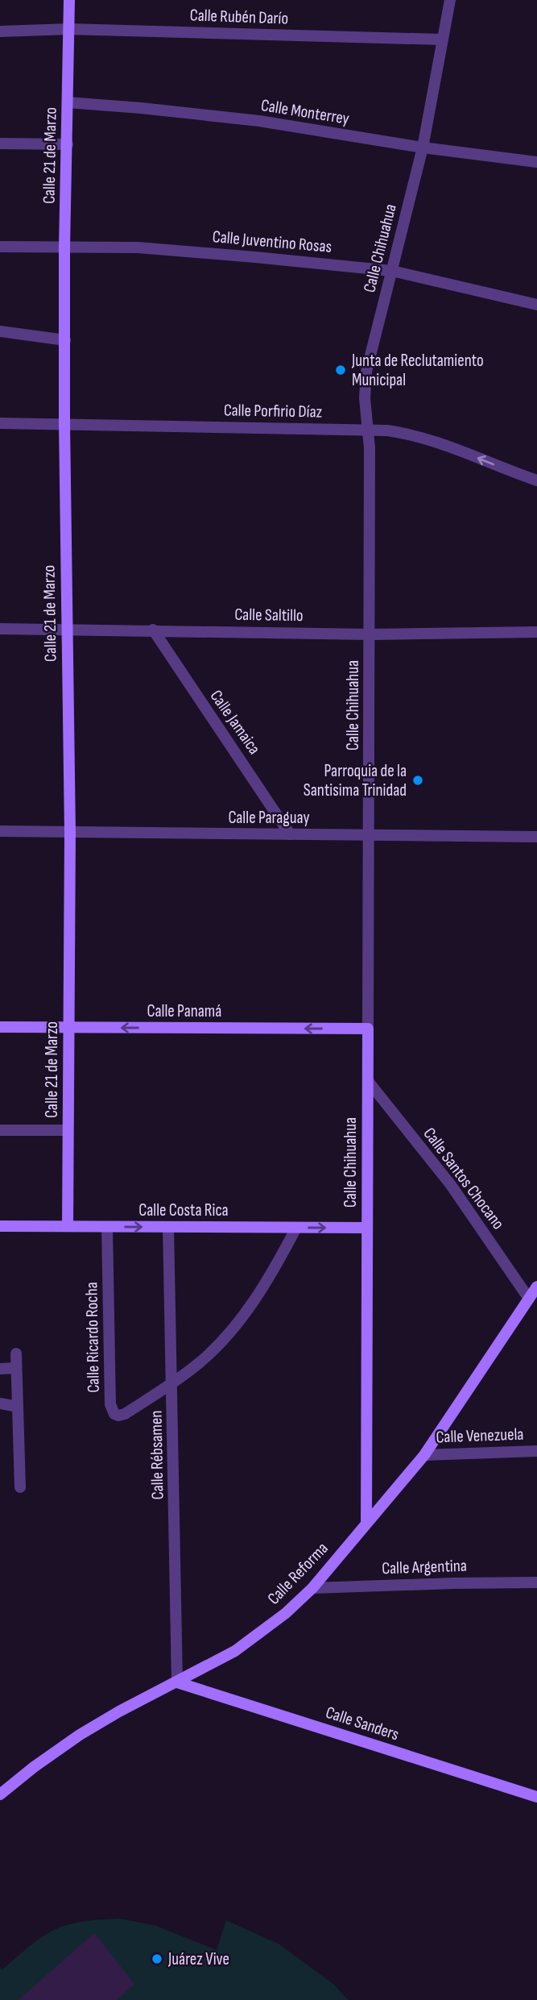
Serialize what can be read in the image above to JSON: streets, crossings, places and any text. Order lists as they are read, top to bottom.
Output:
{
  "streets": {
    "street": [
      "Calle Rubén Darío",
      "Calle Monterrey",
      "Calle 21 de Marzo",
      "Calle Juventino Rosas",
      "Calle Chihuahua",
      "Calle Porfirio Díaz",
      "Calle Saltillo",
      "Calle Jamaica",
      "Calle Paraguay",
      "Calle Panamá",
      "Calle Santos Chocano",
      "Calle Costa Rica",
      "Calle Ricardo Rocha",
      "Calle Venezuela",
      "Calle Rébsamen",
      "Calle Argentina",
      "Calle Reforma",
      "Calle Sanders"
    ]
  },
  "crossings": [
    ["Calle Rubén Darío", "Calle 21 de Marzo"],
    ["Calle Rubén Darío", "Calle Chihuahua"],
    ["Calle Monterrey", "Calle 21 de Marzo"],
    ["Calle Monterrey", "Calle Chihuahua"],
    ["Calle 21 de Marzo", "Calle Juventino Rosas"],
    ["Calle 21 de Marzo", "Calle Porfirio Díaz"],
    ["Calle 21 de Marzo", "Calle Saltillo"],
    ["Calle 21 de Marzo", "Calle Paraguay"],
    ["Calle 21 de Marzo", "Calle Panamá"],
    ["Calle 21 de Marzo", "Calle Costa Rica"],
    ["Calle Juventino Rosas", "Calle Chihuahua"],
    ["Calle Chihuahua", "Calle Porfirio Díaz"],
    ["Calle Chihuahua", "Calle Saltillo"],
    ["Calle Chihuahua", "Calle Paraguay"],
    ["Calle Chihuahua", "Calle Panamá"],
    ["Calle Chihuahua", "Calle Santos Chocano"],
    ["Calle Chihuahua", "Calle Costa Rica"],
    ["Calle Chihuahua", "Calle Reforma"],
    ["Calle Saltillo", "Calle Jamaica"],
    ["Calle Jamaica", "Calle Paraguay"],
    ["Calle Santos Chocano", "Calle Reforma"],
    ["Calle Costa Rica", "Calle Ricardo Rocha"],
    ["Calle Costa Rica", "Calle Rébsamen"],
    ["Calle Ricardo Rocha", "Calle Rébsamen"],
    ["Calle Venezuela", "Calle Reforma"],
    ["Calle Rébsamen", "Calle Reforma"],
    ["Calle Rébsamen", "Calle Sanders"],
    ["Calle Argentina", "Calle Reforma"],
    ["Calle Reforma", "Calle Sanders"]
  ],
  "one_way": ["Calle Panamá", "Calle Costa Rica"],
  "places": ["Junta de Reclutamiento Municipal", "Parroquia de la Santisima Trinidad", "Juárez Vive"]
}
